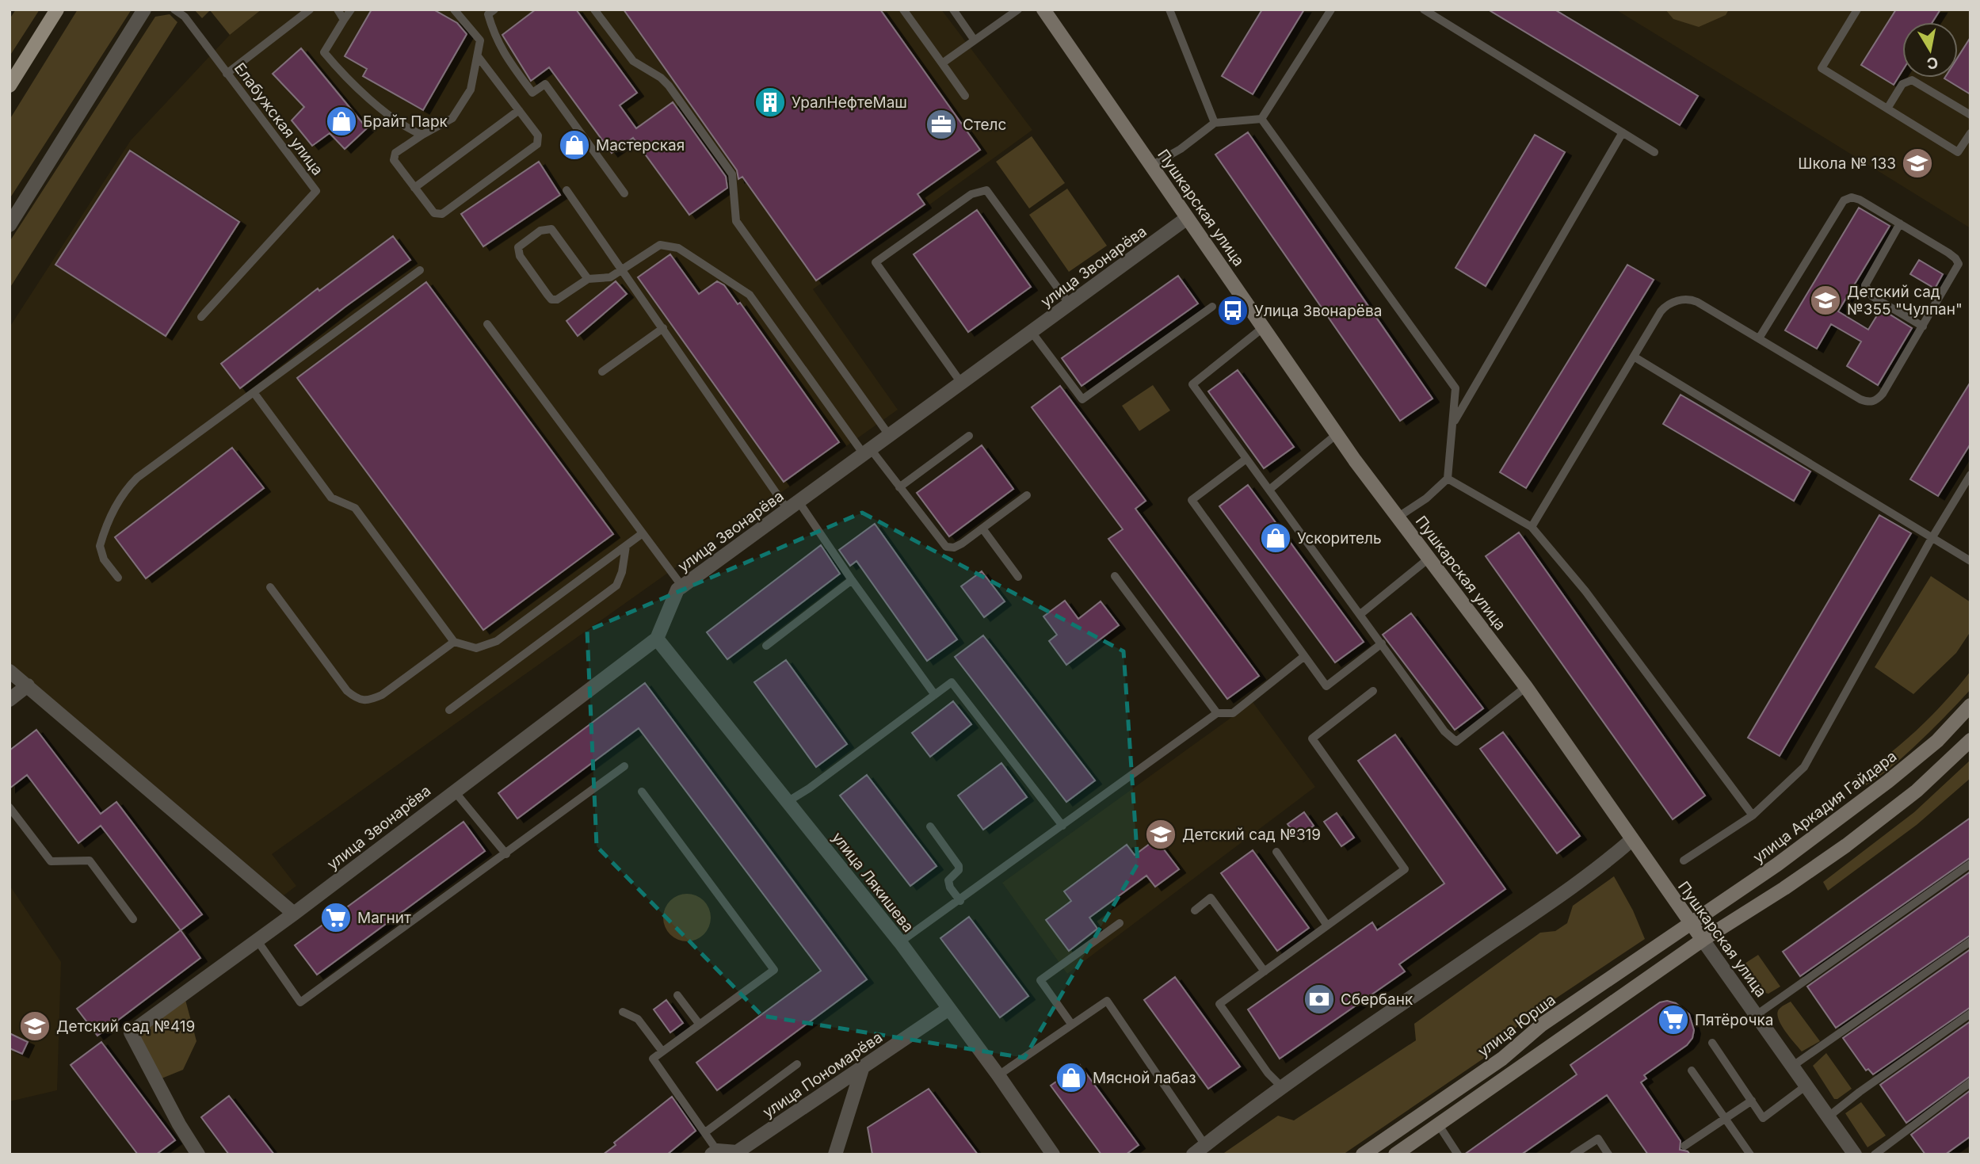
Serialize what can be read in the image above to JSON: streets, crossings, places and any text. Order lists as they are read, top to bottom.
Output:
{
  "streets": {
    "main road": ["Пушкарская улица", "улица Аркадия Гайдара", "улица Юрша"],
    "street": ["улица Звонарёва", "улица Лякишева", "улица Пономарёва"],
    "lane": ["Елабужская улица"]
  },
  "crossings": [
    ["Пушкарская улица", "улица Звонарёва"],
    ["Пушкарская улица", "улица Аркадия Гайдара"],
    ["Пушкарская улица", "улица Юрша"],
    ["улица Звонарёва", "улица Лякишева"],
    ["улица Аркадия Гайдара", "улица Юрша"],
    ["улица Лякишева", "улица Пономарёва"]
  ],
  "places": {
    "building": ["УралНефтеМаш"],
    "shop": [
      "Брайт Парк",
      "Мастерская",
      "Ускоритель",
      "Мясной лабаз"
    ],
    "office": ["Стелс"],
    "school or university": [
      "Школа № 133",
      "Детский сад №355 \"Чулпан\"",
      "Детский сад №319",
      "Детский сад №419"
    ],
    "bus stop": ["Улица Звонарёва"],
    "supermarket": ["Магнит", "Пятёрочка"],
    "bank": ["Сбербанк"]
  },
  "north": "bottom"
}
